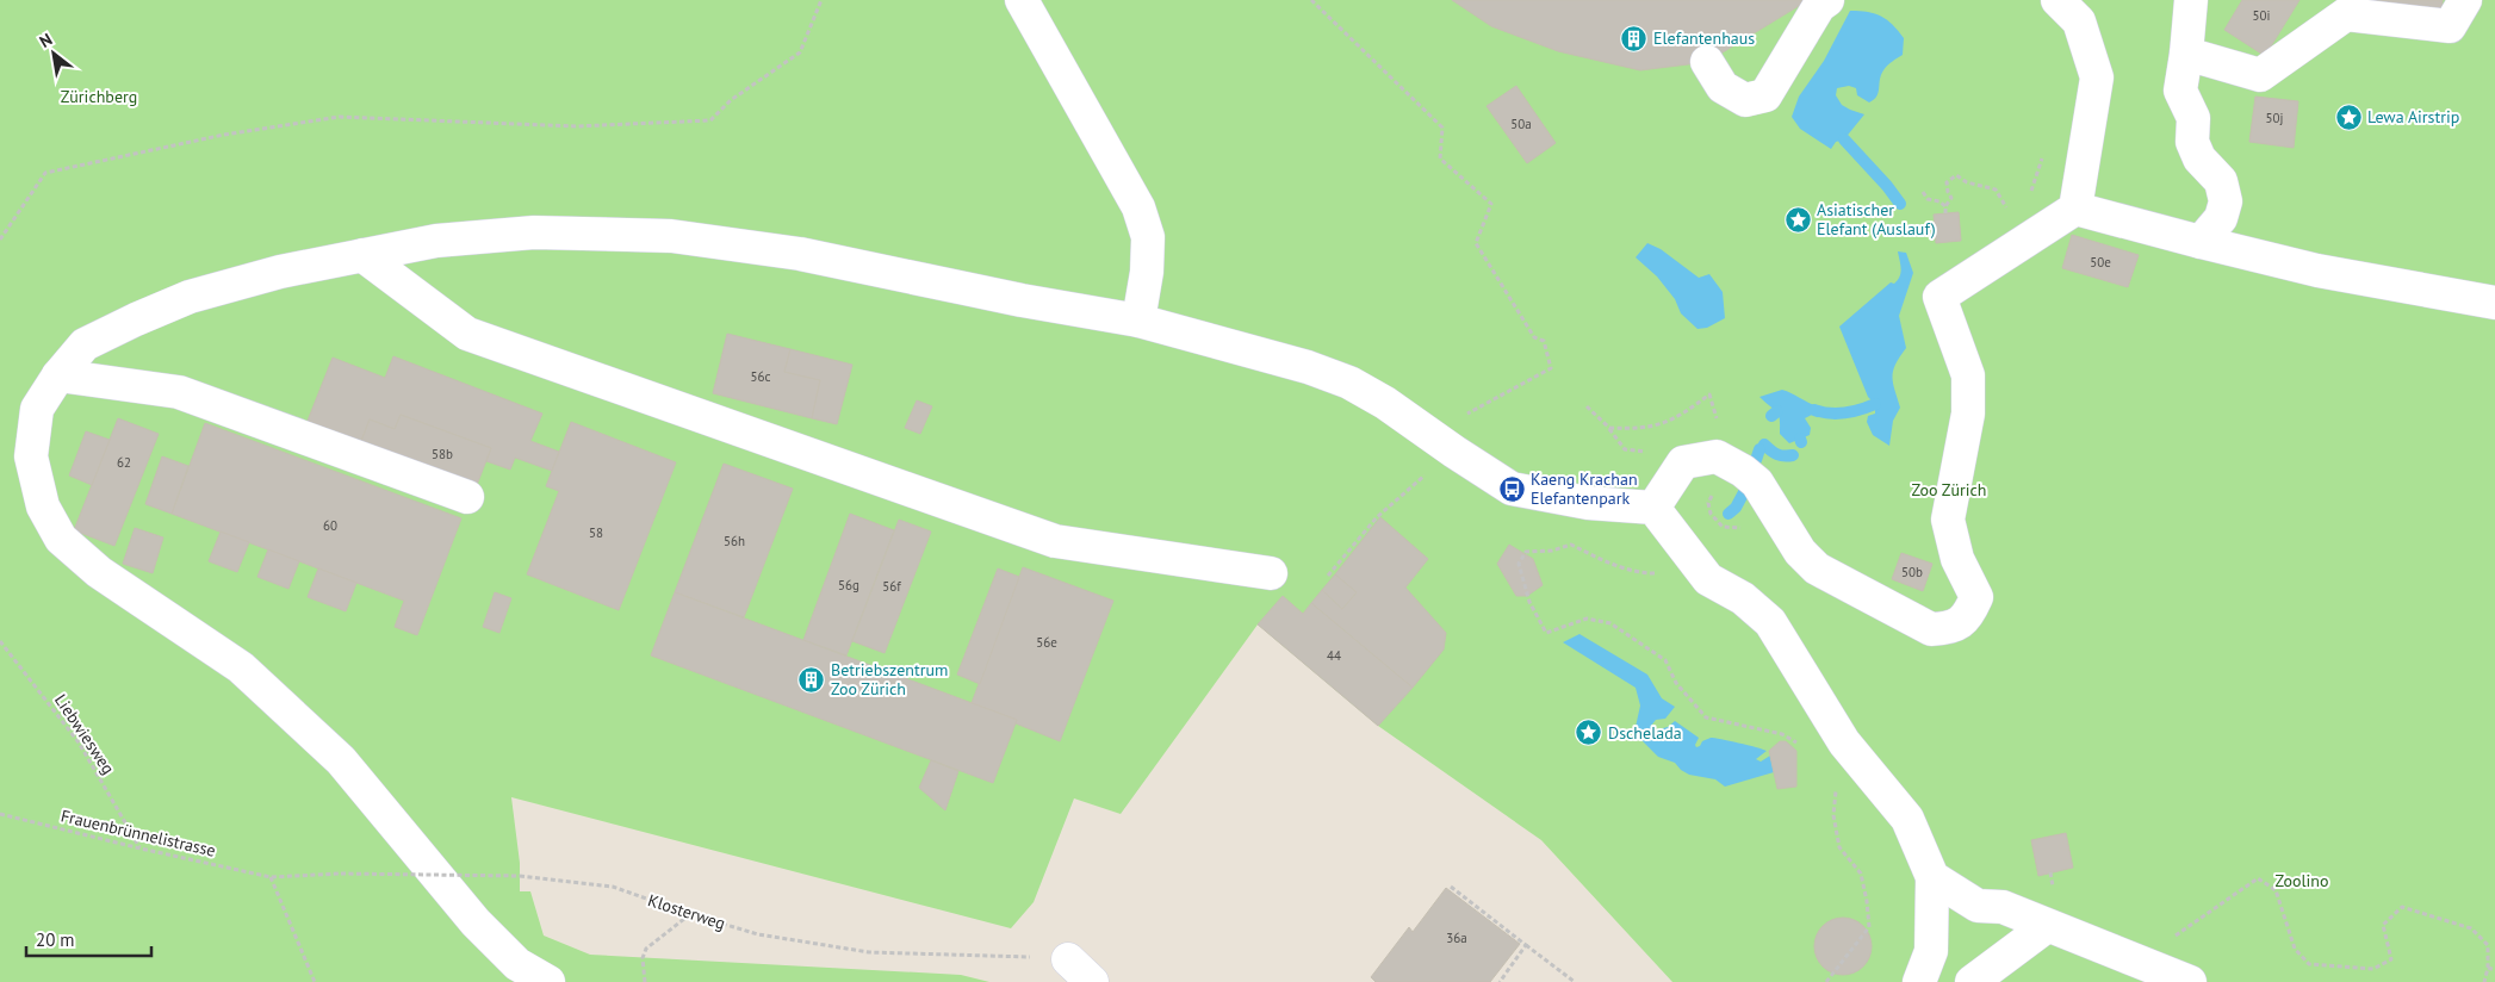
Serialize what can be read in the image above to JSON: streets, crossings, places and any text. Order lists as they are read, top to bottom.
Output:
{
  "streets": {
    "path": ["Liebwiesweg", "Frauenbrünnelistrasse", "Klosterweg"]
  },
  "crossings": [
    ["Liebwiesweg", "Frauenbrünnelistrasse"],
    ["Frauenbrünnelistrasse", "Klosterweg"]
  ],
  "parks": ["Zürichberg", "Zoo Zürich", "Zoolino"],
  "places": {
    "building": ["Elefantenhaus", "Betriebszentrum Zoo Zürich"],
    "place": ["Lewa Airstrip", "Asiatischer Elefant (Auslauf)", "Dschelada"],
    "bus stop": ["Kaeng Krachan Elefantenpark"]
  },
  "house_numbers": [
    "50i",
    "50j",
    "50a",
    "50e",
    "56c",
    "58b",
    "62",
    "60",
    "58",
    "56h",
    "50b",
    "56g",
    "56f",
    "56e",
    "44",
    "36a"
  ],
  "scale_bar": "20 m",
  "north": "top left"
}
